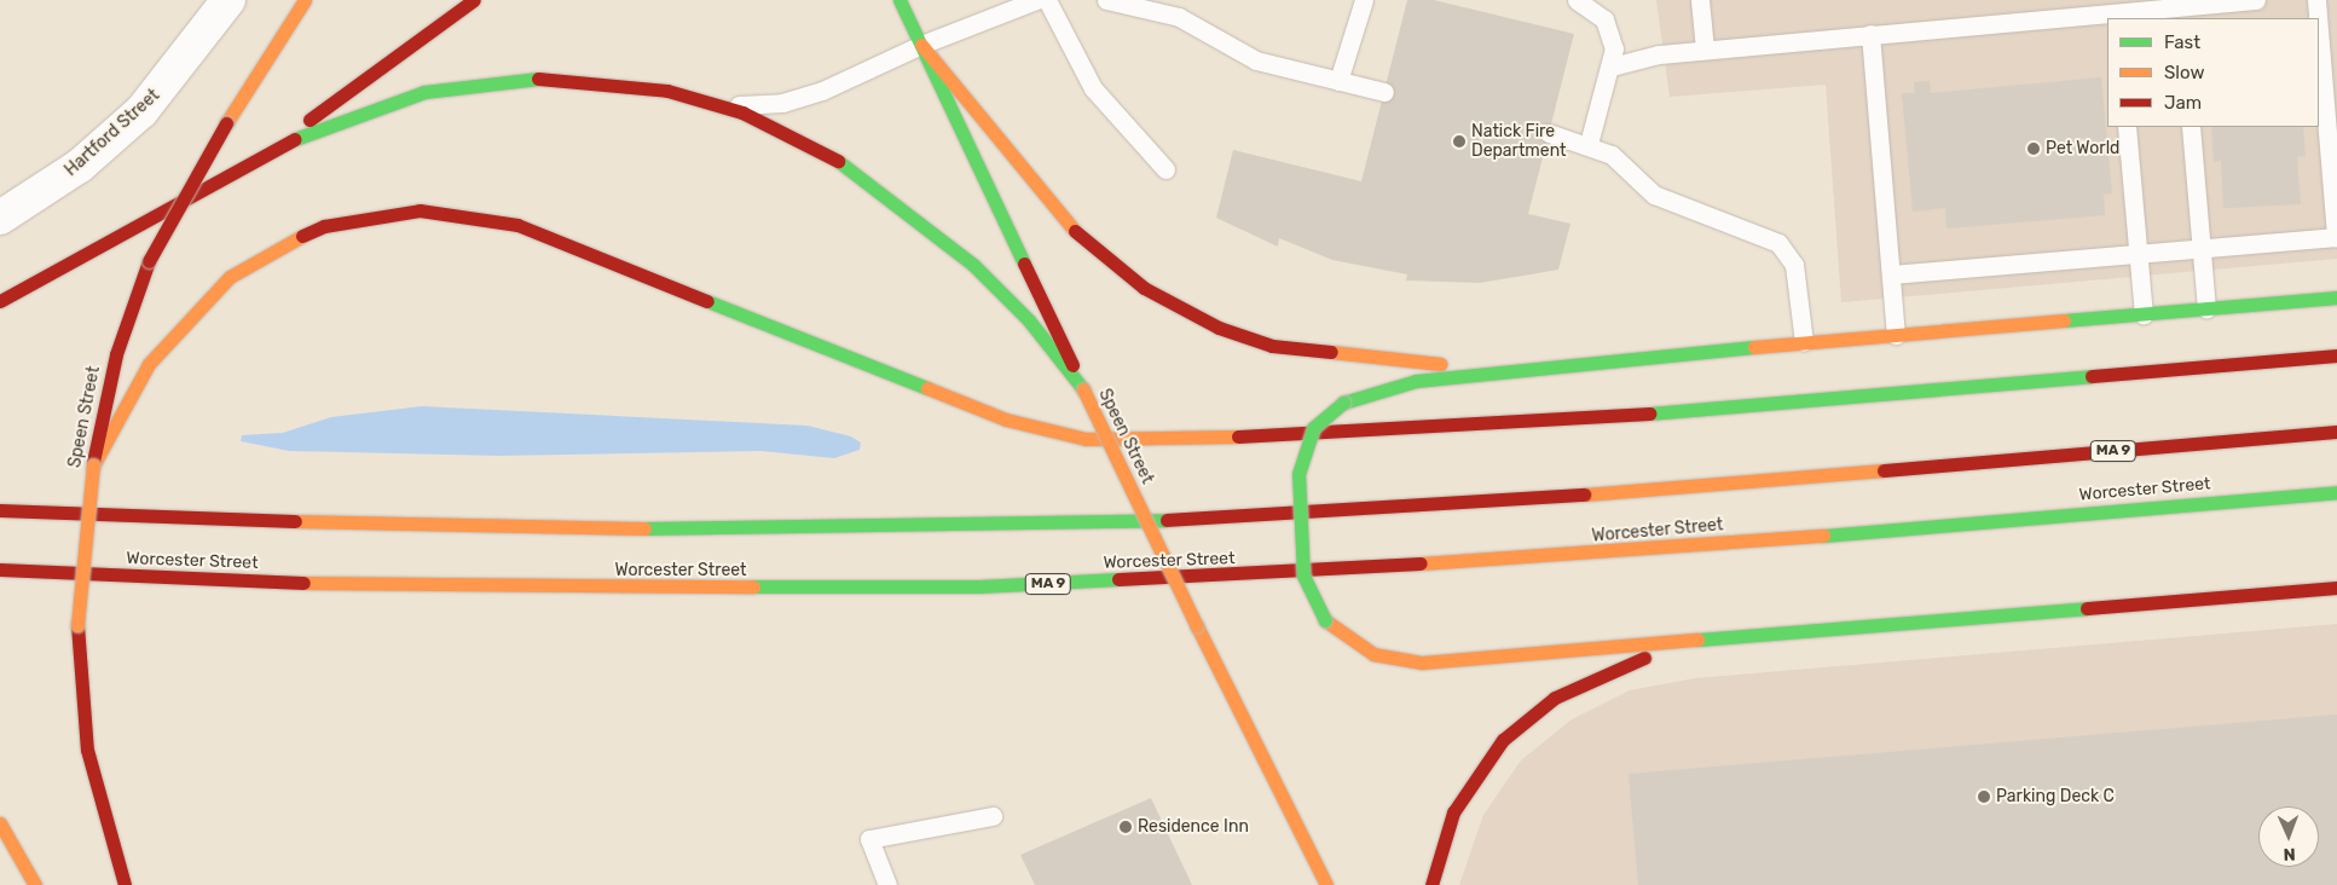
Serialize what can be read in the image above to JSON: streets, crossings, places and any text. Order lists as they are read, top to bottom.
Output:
{
  "streets": {
    "main road": ["Speen Street", "MA 9", "Worcester Street"],
    "street": ["Hartford Street"]
  },
  "places": [
    "Natick Fire Department",
    "Pet World",
    "Parking Deck C",
    "Residence Inn"
  ],
  "legend": ["Fast", "Slow", "Jam"],
  "north": "bottom"
}
